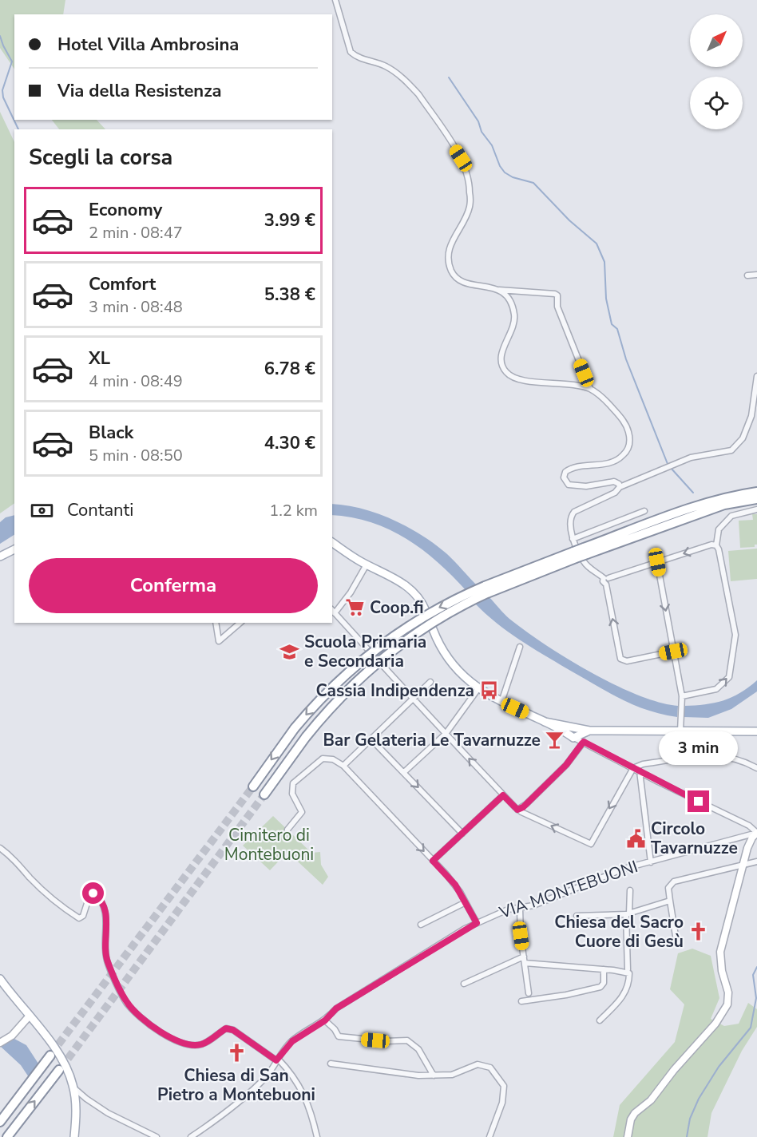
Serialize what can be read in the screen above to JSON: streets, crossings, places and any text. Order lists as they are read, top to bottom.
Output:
{
  "streets": {
    "street": ["VIA MONTEBUONI"]
  },
  "parks": ["Cimitero di Montebuoni"],
  "places": {
    "supermarket": ["Coop.fi"],
    "school or university": ["Scuola Primaria e Secondaria"],
    "bus stop": ["Cassia Indipendenza"],
    "bar": ["Bar Gelateria Le Tavarnuzze"],
    "public building": ["Circolo Tavarnuzze"],
    "church": ["Chiesa del Sacro Cuore di Gesù", "Chiesa di San Pietro a Montebuoni"]
  },
  "north": "top right",
  "page": {
    "banner": ["Hotel Villa Ambrosina", "Via della Resistenza"],
    "heading": "Scegli la corsa",
    "list": [
      {
        "name": "Economy",
        "note": "2 min · 08:47",
        "value": "3.99 €"
      },
      {
        "name": "Comfort",
        "note": "3 min · 08:48",
        "value": "5.38 €"
      },
      {
        "name": "XL",
        "note": "4 min · 08:49",
        "value": "6.78 €"
      },
      {
        "name": "Black",
        "note": "5 min · 08:50",
        "value": "4.30 €"
      }
    ],
    "pay": ["Contanti", "1.2 km"],
    "buttons": "Conferma",
    "bubble": "3 min"
  }
}
